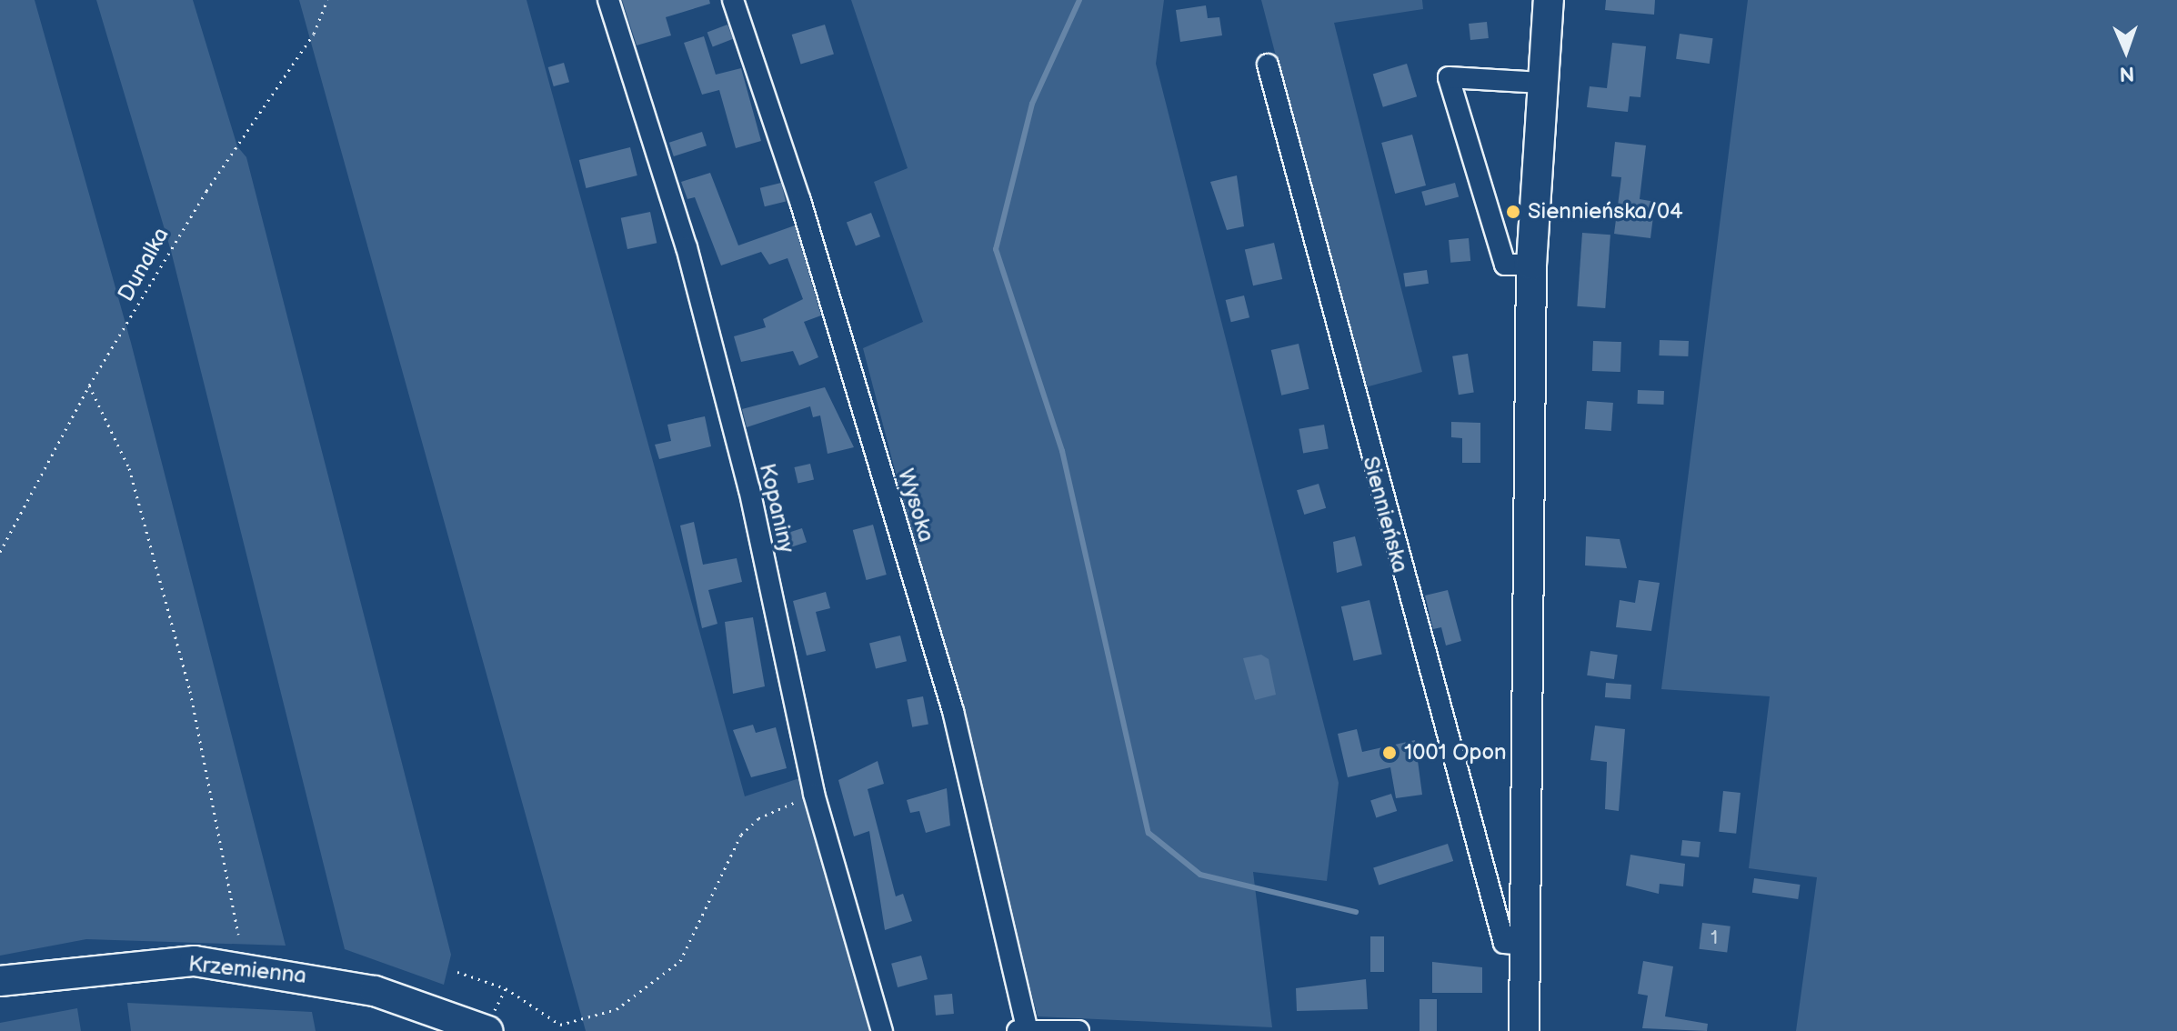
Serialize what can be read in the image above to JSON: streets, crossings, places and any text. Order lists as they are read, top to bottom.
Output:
{
  "streets": {
    "main road": ["Krzemienna"],
    "street": ["Wysoka", "Kopaniny", "Siennieńska"],
    "path": ["Dunalka"]
  },
  "places": ["Siennieńska/04", "1001 Opon"],
  "house_numbers": ["1"],
  "north": "bottom"
}
